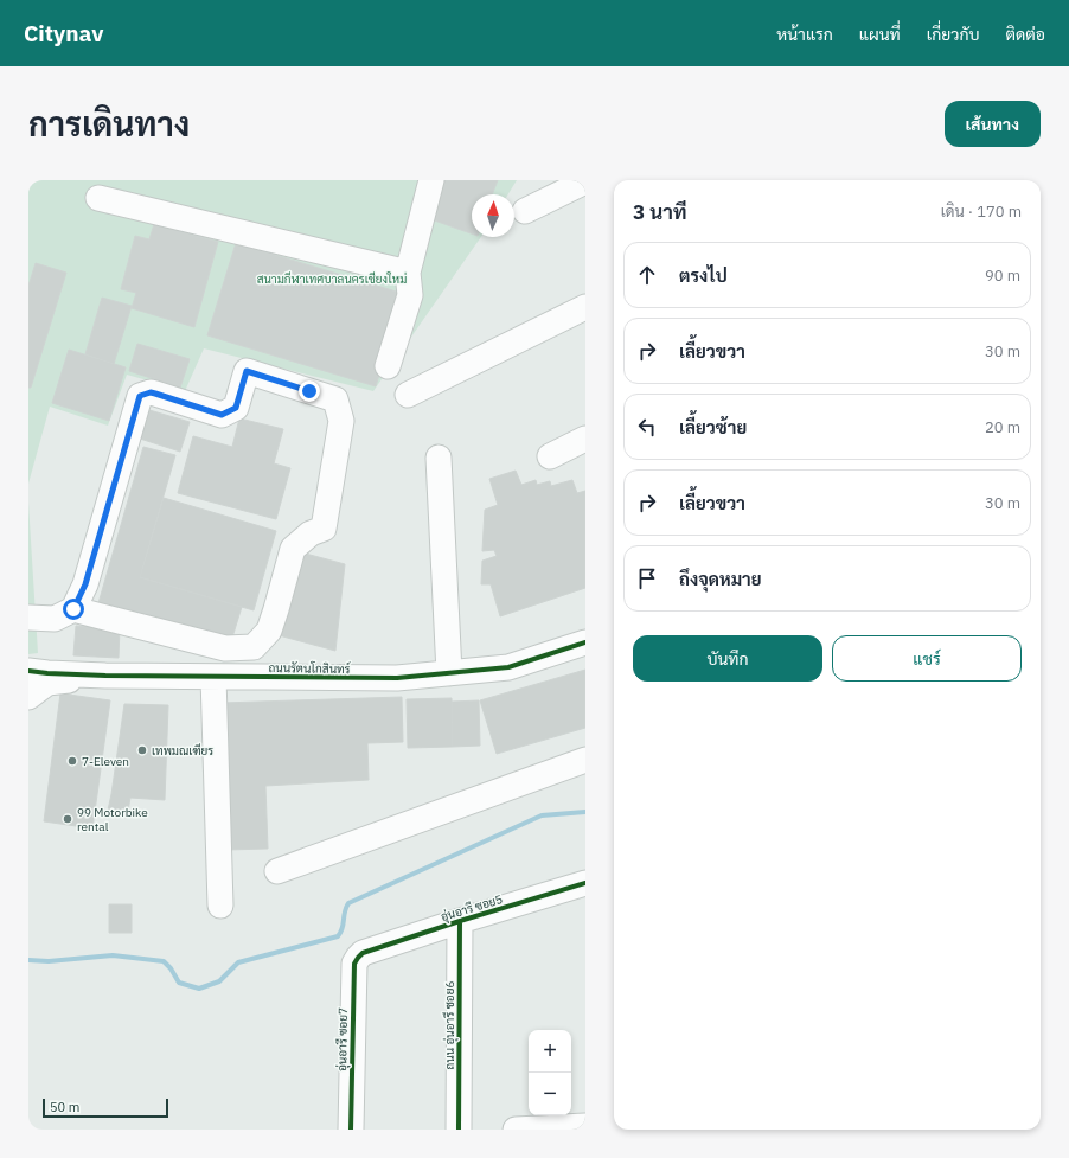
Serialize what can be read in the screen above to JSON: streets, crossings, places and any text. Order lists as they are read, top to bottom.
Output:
{
  "streets": {
    "street": [
      "ถนนรัตนโกสินทร์",
      "อุ่นอารี ซอย5",
      "ถนน อุ่นอารี ซอย6",
      "อุ่นอารี ซอย7"
    ]
  },
  "crossings": [
    ["อุ่นอารี ซอย5", "ถนน อุ่นอารี ซอย6"],
    ["อุ่นอารี ซอย5", "อุ่นอารี ซอย7"]
  ],
  "parks": ["สนามกีฬาเทศบาลนครเชียงใหม่"],
  "places": ["เทพมณเฑียร", "7-Eleven", "99 Motorbike rental"],
  "scale_bar": "50 m",
  "north": "top",
  "page": {
    "header": "Citynav",
    "nav": [
      "หน้าแรก",
      "แผนที่",
      "เกี่ยวกับ",
      "ติดต่อ"
    ],
    "title": "การเดินทาง",
    "buttons": [
      "เส้นทาง",
      ["บันทึก", "แชร์"]
    ],
    "heading": ["3 นาที", "เดิน · 170 m"],
    "list": [
      ["ตรงไป", "90 m"],
      ["เลี้ยวขวา", "30 m"],
      ["เลี้ยวซ้าย", "20 m"],
      ["เลี้ยวขวา", "30 m"],
      "ถึงจุดหมาย"
    ],
    "map_buttons": ["+", "−"],
    "scale": "50 m"
  }
}
